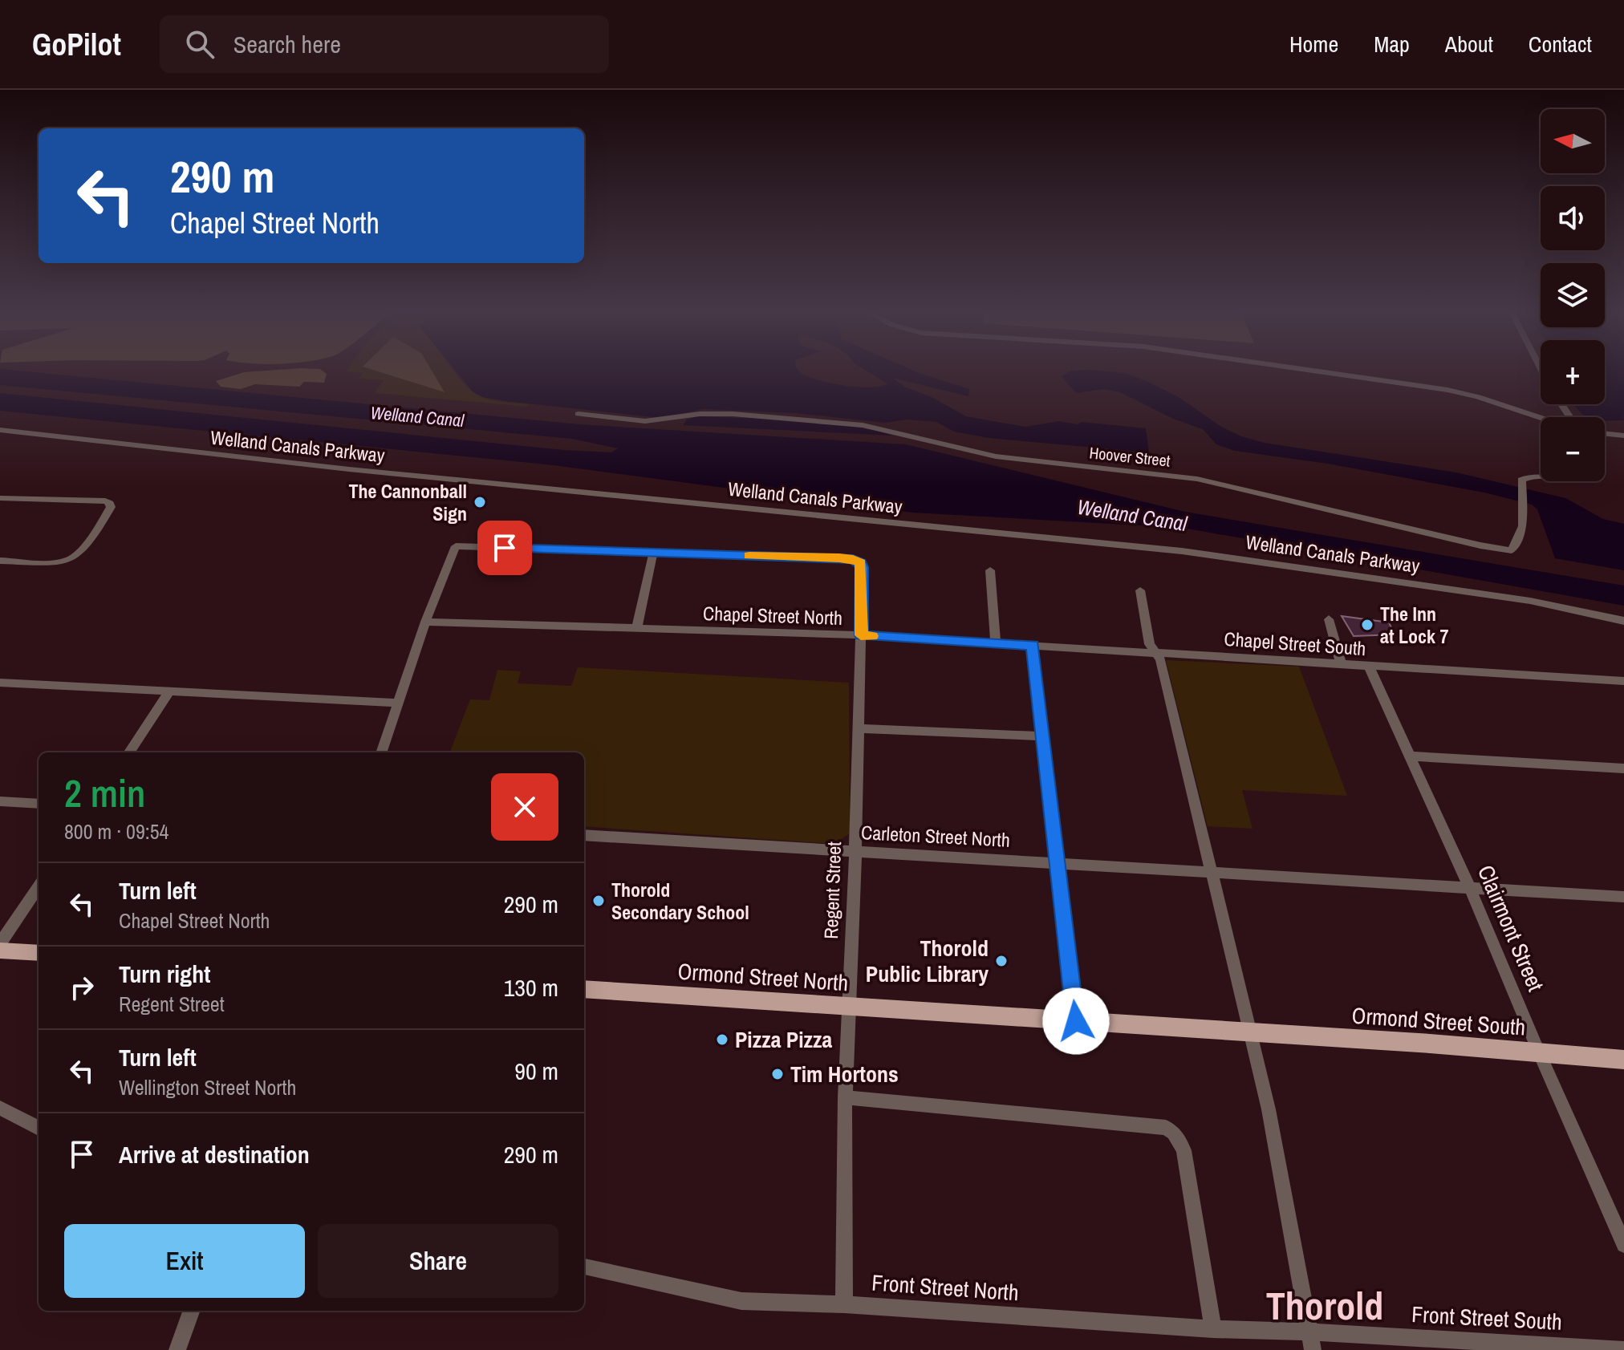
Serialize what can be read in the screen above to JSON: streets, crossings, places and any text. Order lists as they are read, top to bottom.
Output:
{
  "streets": {
    "main road": ["Ormond Street North", "Ormond Street South"],
    "street": [
      "Welland Canals Parkway",
      "Hoover Street",
      "Chapel Street North",
      "Chapel Street South",
      "Carleton Street North",
      "Regent Street",
      "Clairmont Street",
      "Front Street North",
      "Front Street South"
    ]
  },
  "crossings": [
    ["Chapel Street North", "Chapel Street South"],
    ["Chapel Street North", "Regent Street"],
    ["Chapel Street South", "Clairmont Street"],
    ["Carleton Street North", "Regent Street"],
    ["Carleton Street North", "Clairmont Street"],
    ["Regent Street", "Ormond Street North"],
    ["Regent Street", "Front Street North"],
    ["Clairmont Street", "Ormond Street South"],
    ["Ormond Street North", "Ormond Street South"],
    ["Front Street North", "Front Street South"]
  ],
  "districts": ["Thorold"],
  "water": ["Welland Canal"],
  "places": [
    "The Cannonball Sign",
    "The Inn at Lock 7",
    "Thorold Secondary School",
    "Thorold Public Library",
    "Pizza Pizza",
    "Tim Hortons"
  ],
  "north": "left",
  "page": {
    "header": "GoPilot",
    "search": "Search here",
    "nav": [
      "Home",
      "Map",
      "About",
      "Contact"
    ],
    "map_buttons": ["+", "−"],
    "turn": ["290 m", "Chapel Street North"],
    "heading": ["2 min", "800 m · 09:54"],
    "list": [
      {
        "name": "Turn left",
        "note": "Chapel Street North",
        "value": "290 m"
      },
      {
        "name": "Turn right",
        "note": "Regent Street",
        "value": "130 m"
      },
      {
        "name": "Turn left",
        "note": "Wellington Street North",
        "value": "90 m"
      },
      {
        "name": "Arrive at destination",
        "value": "290 m"
      }
    ],
    "buttons": ["Exit", "Share"]
  }
}
